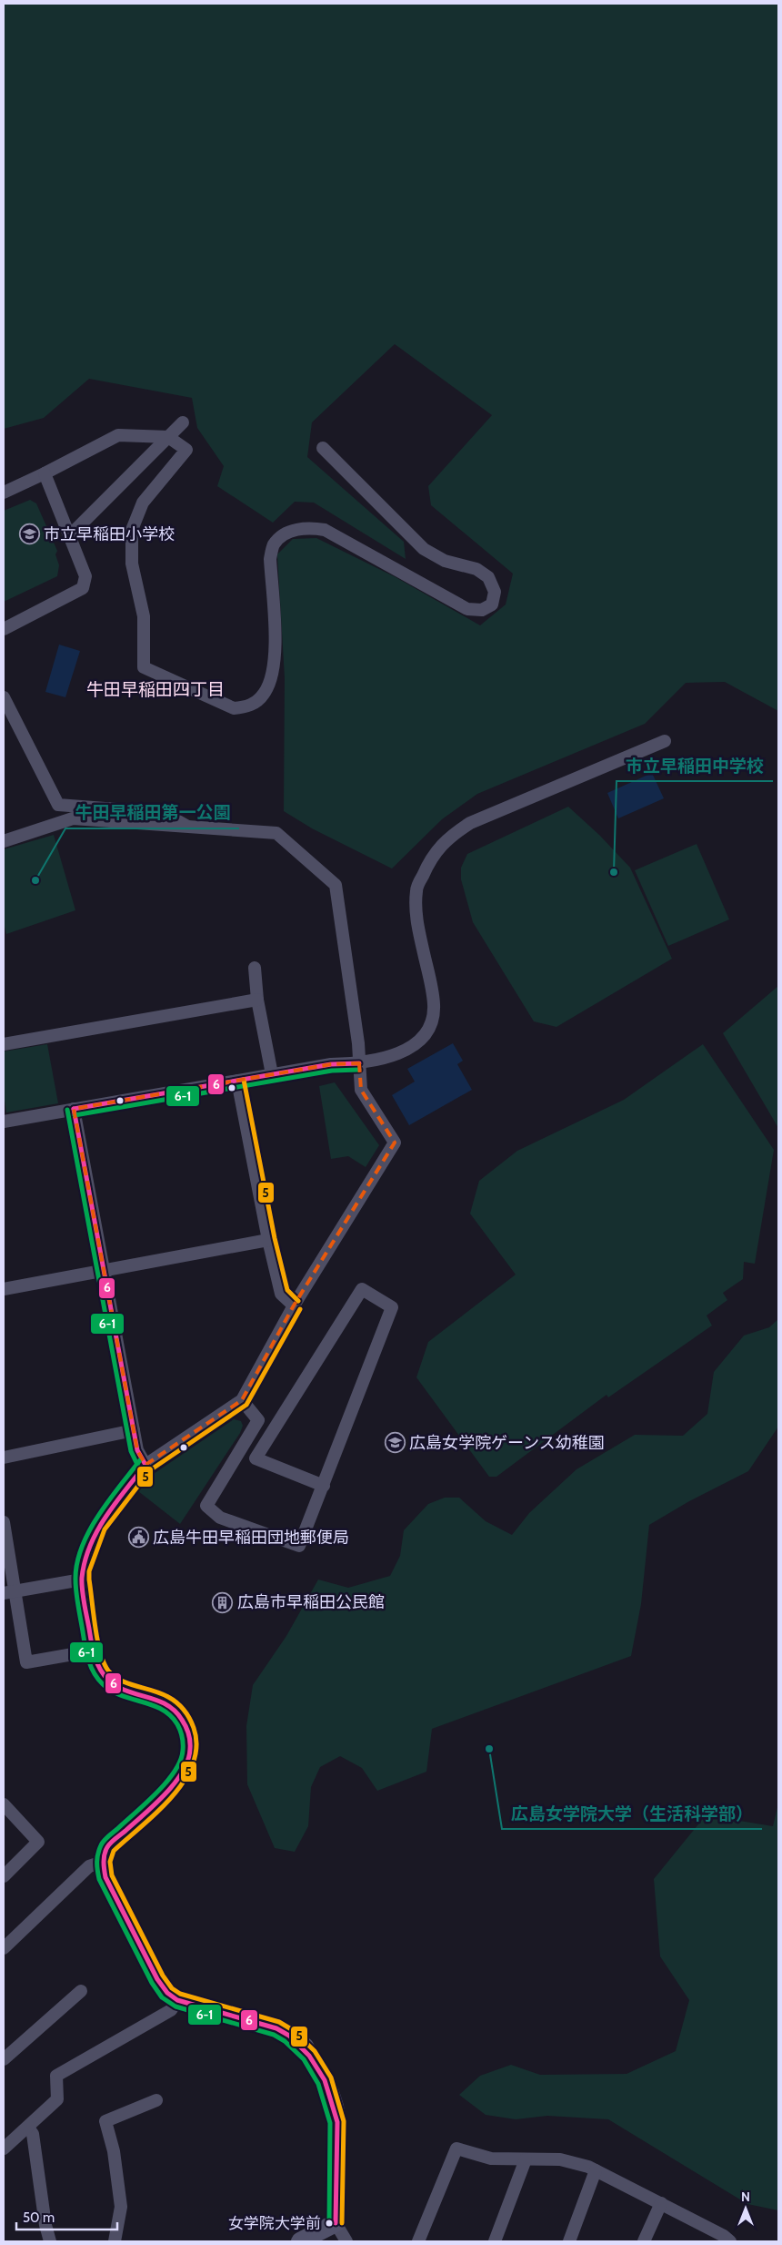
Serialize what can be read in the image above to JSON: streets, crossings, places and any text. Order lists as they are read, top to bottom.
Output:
{
  "districts": ["牛田早稲田四丁目"],
  "places": {
    "school or university": ["市立早稲田小学校", "広島女学院ゲーンス幼稚園"],
    "other": [
      "市立早稲田中学校",
      "牛田早稲田第一公園",
      "広島女学院大学（生活科学部）",
      "女学院大学前"
    ],
    "public building": ["広島牛田早稲田団地郵便局"],
    "building": ["広島市早稲田公民館"]
  },
  "lines": ["transit line 6", "transit line 6-1", "transit line 5"],
  "scale_bar": "50 m",
  "north": "top"
}
